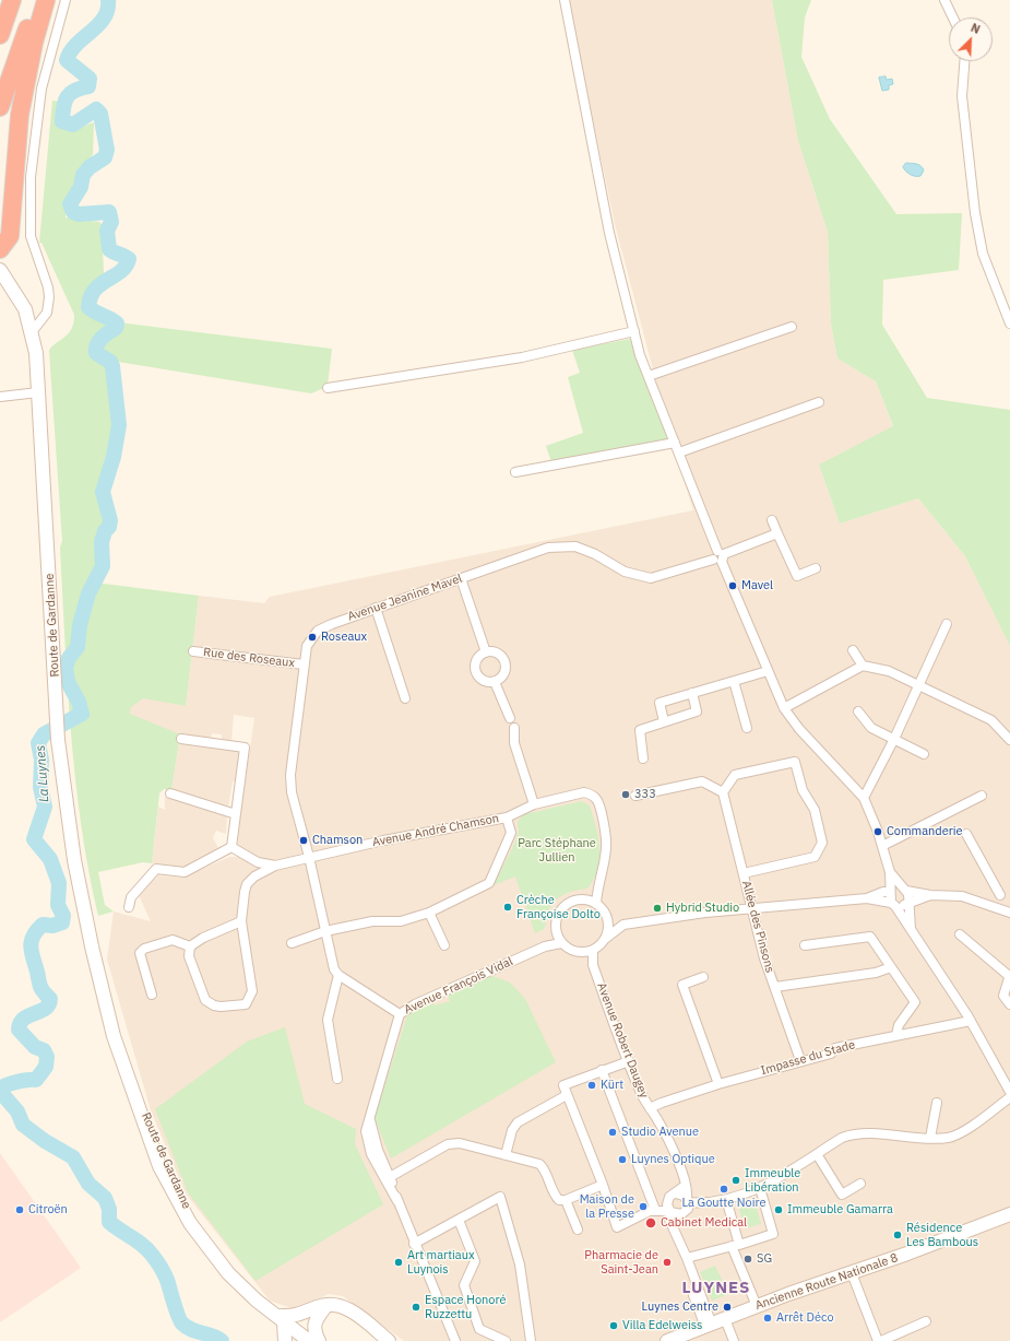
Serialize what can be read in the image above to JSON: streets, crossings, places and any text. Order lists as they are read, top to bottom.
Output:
{
  "streets": {
    "main road": ["Route de Gardanne", "Ancienne Route Nationale 8"],
    "street": [
      "Avenue Jeanine Mavel",
      "Rue des Roseaux",
      "Avenue André Chamson",
      "Allée des Pinsons",
      "Avenue François Vidal",
      "Avenue Robert Daugey",
      "Impasse du Stade"
    ]
  },
  "crossings": [
    ["Avenue Jeanine Mavel", "Rue des Roseaux"],
    ["Avenue Jeanine Mavel", "Avenue André Chamson"],
    ["Allée des Pinsons", "Impasse du Stade"],
    ["Avenue François Vidal", "Avenue Robert Daugey"],
    ["Avenue Robert Daugey", "Impasse du Stade"]
  ],
  "districts": ["LUYNES"],
  "water": ["La Luynes"],
  "parks": ["Parc Stéphane Jullien"],
  "places": [
    "Mavel",
    "Roseaux",
    "333",
    "Commanderie",
    "Chamson",
    "Crèche Françoise Dolto",
    "Hybrid Studio",
    "Kürt",
    "Studio Avenue",
    "Luynes Optique",
    "Immeuble Libération",
    "La Goutte Noire",
    "Maison de la Presse",
    "Citroën",
    "Immeuble Gamarra",
    "Cabinet Medical",
    "Résidence Les Bambous",
    "SG",
    "Art martiaux Luynois",
    "Pharmacie de Saint-Jean",
    "Espace Honoré Ruzzettu",
    "Luynes Centre",
    "Arrêt Déco",
    "Villa Edelweiss"
  ],
  "north": "top right"
}
